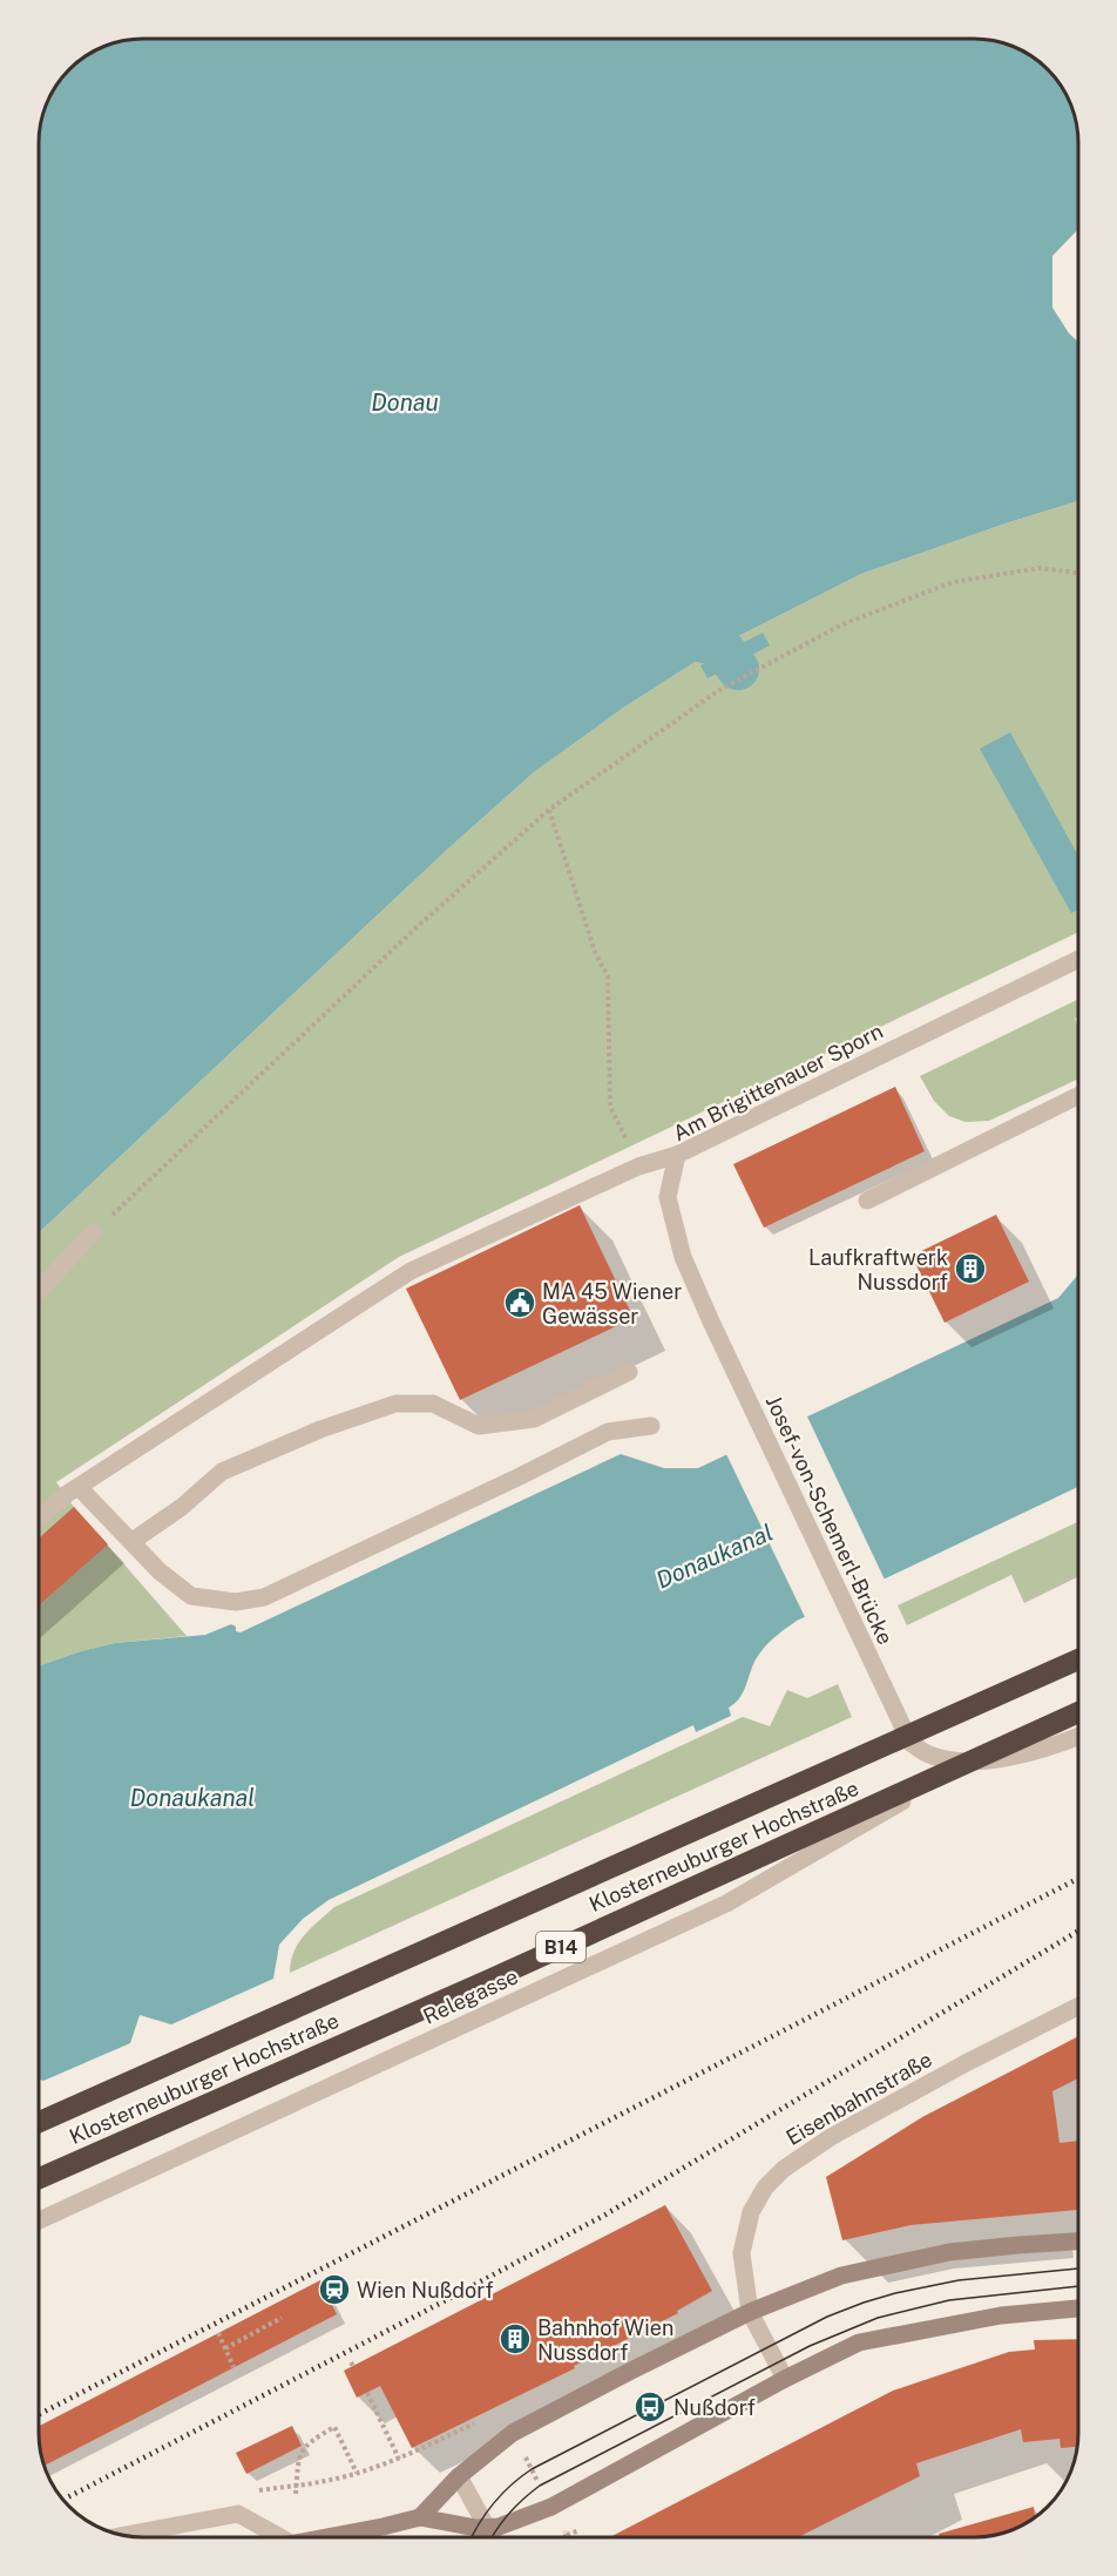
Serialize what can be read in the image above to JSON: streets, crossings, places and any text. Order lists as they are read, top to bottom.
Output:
{
  "streets": {
    "highway": ["Klosterneuburger Hochstraße", "B14"],
    "street": [
      "Am Brigittenauer Sporn",
      "Josef-von-Schemerl-Brücke",
      "Relegasse",
      "Eisenbahnstraße"
    ]
  },
  "crossings": [
    ["Am Brigittenauer Sporn", "Josef-von-Schemerl-Brücke"],
    ["Josef-von-Schemerl-Brücke", "Relegasse"]
  ],
  "water": ["Donau", "Donaukanal"],
  "places": {
    "building": ["Laufkraftwerk Nussdorf", "Bahnhof Wien Nussdorf"],
    "public building": ["MA 45 Wiener Gewässer"],
    "station": ["Wien Nußdorf"],
    "bus stop": ["Nußdorf"]
  }
}
